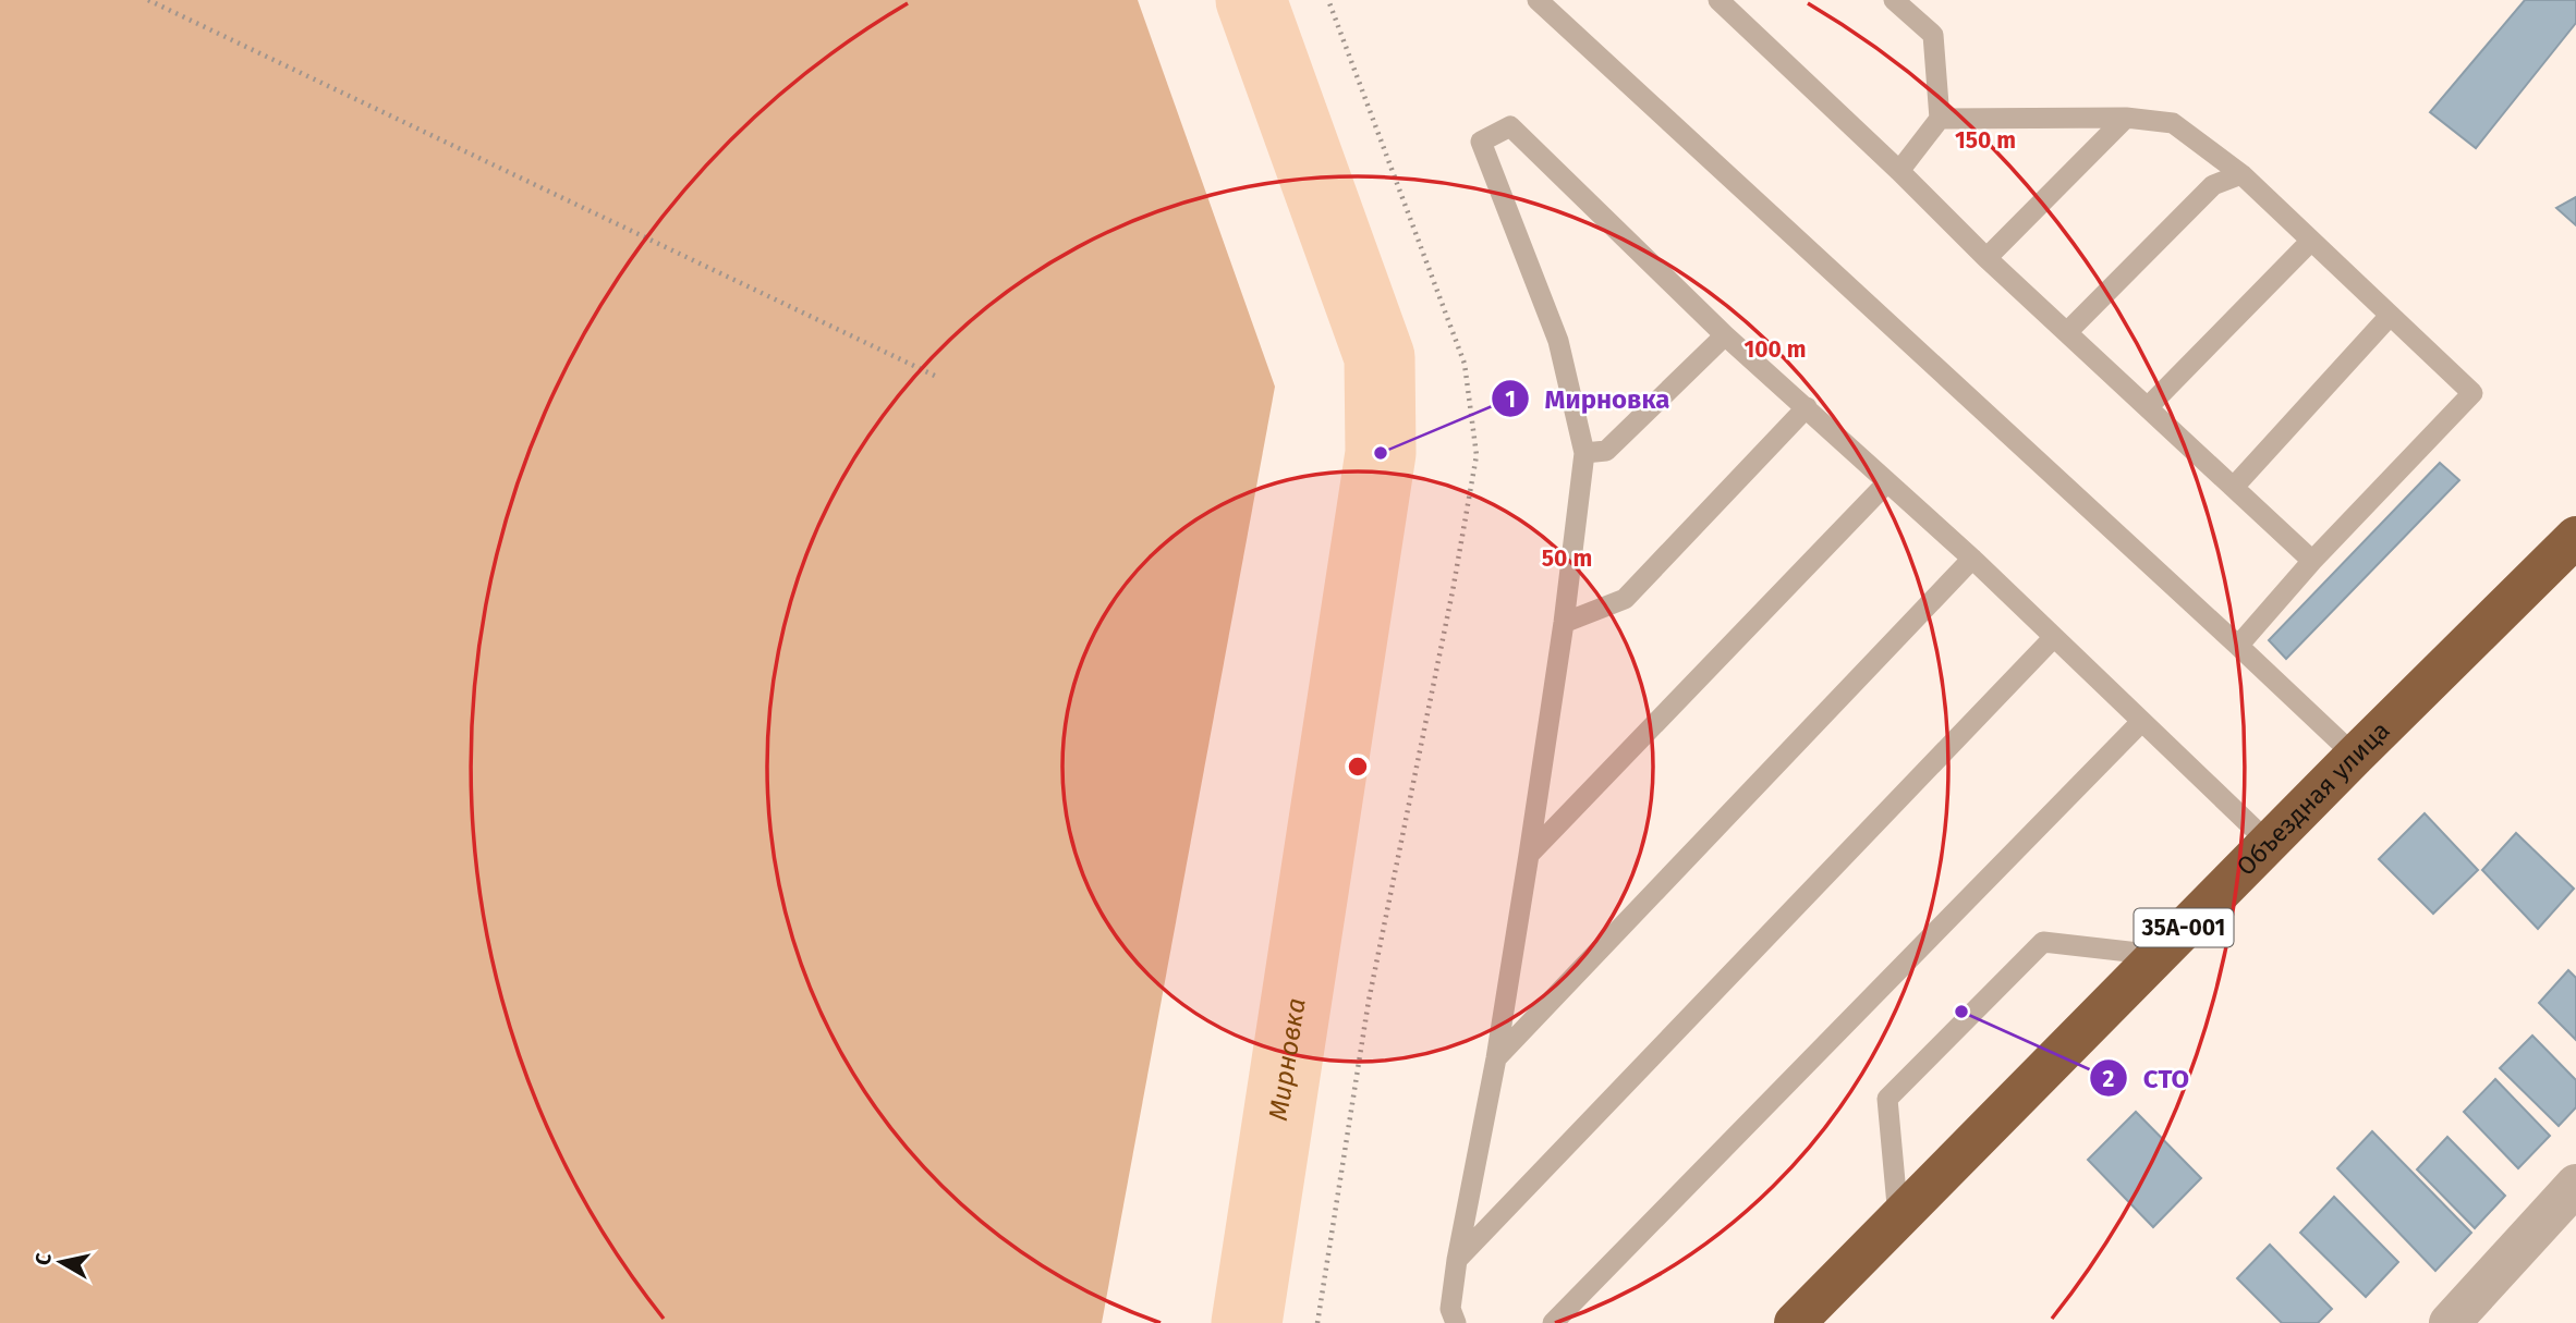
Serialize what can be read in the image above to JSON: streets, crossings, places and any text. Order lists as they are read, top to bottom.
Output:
{
  "streets": {
    "highway": ["Объездная улица", "35А-001"]
  },
  "water": ["Мирновка"],
  "places": ["Мирновка", "СТО"],
  "north": "left",
  "rings": ["150 m", "100 m", "50 m"]
}
